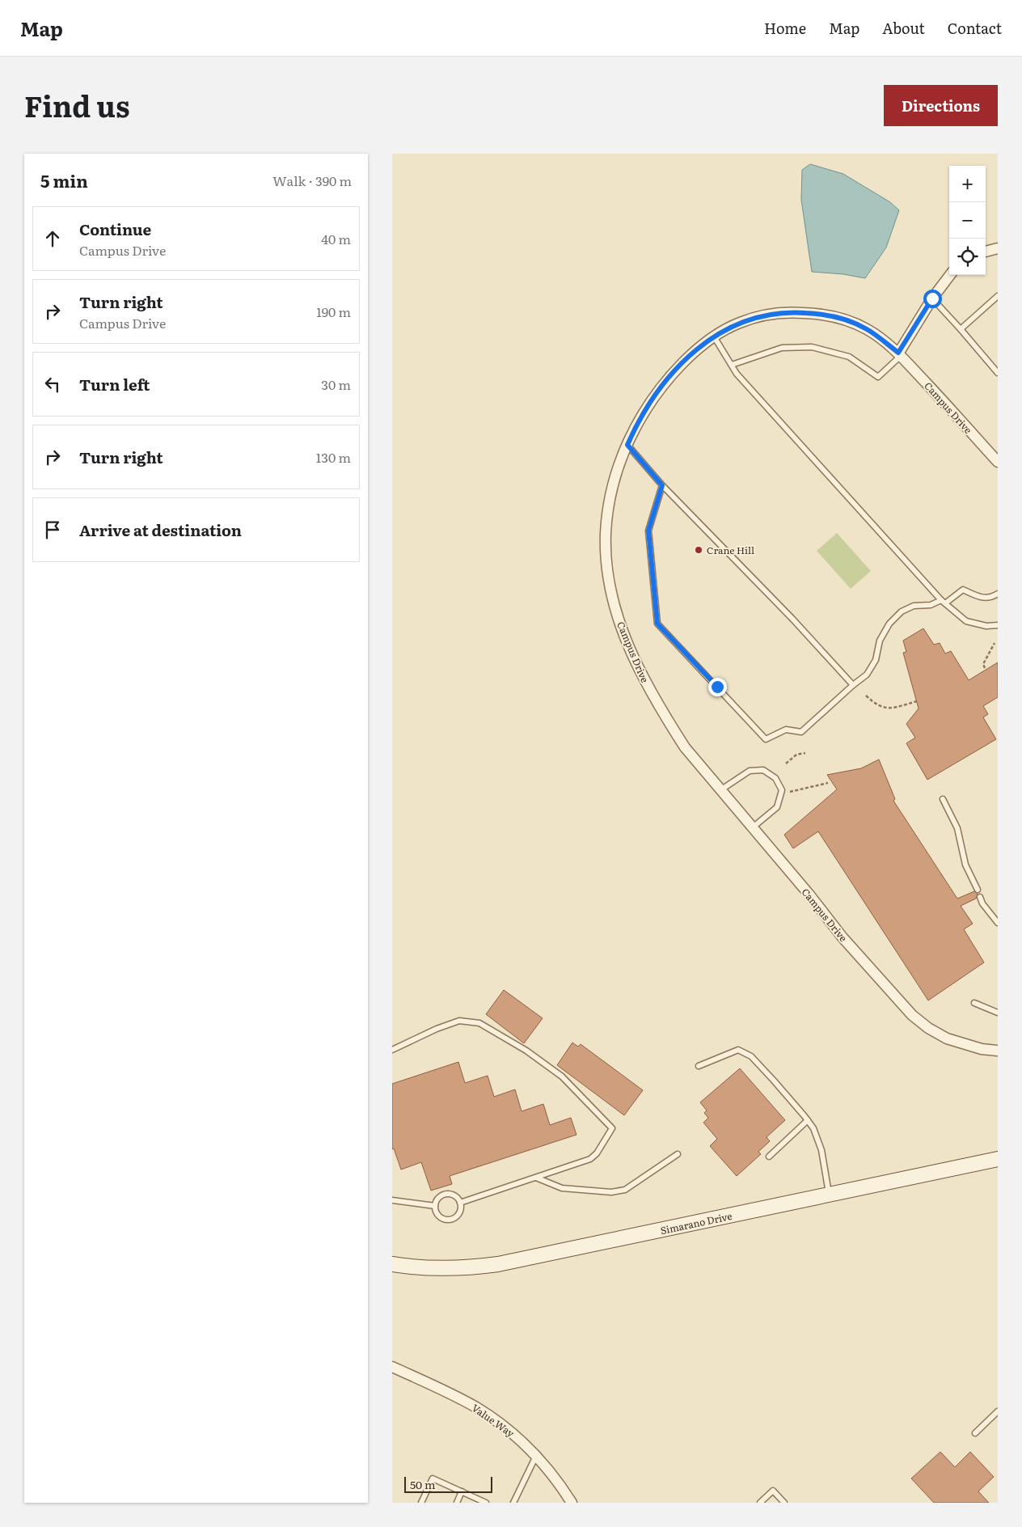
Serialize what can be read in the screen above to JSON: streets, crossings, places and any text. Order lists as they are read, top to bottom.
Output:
{
  "streets": {
    "street": ["Campus Drive", "Simarano Drive", "Value Way"]
  },
  "places": ["Crane Hill"],
  "scale_bar": "50 m",
  "page": {
    "header": "Map",
    "nav": [
      "Home",
      "Map",
      "About",
      "Contact"
    ],
    "title": "Find us",
    "buttons": "Directions",
    "heading": ["5 min", "Walk · 390 m"],
    "map_buttons": ["+", "−"],
    "list": [
      ["Continue", "Campus Drive", "40 m"],
      ["Turn right", "Campus Drive", "190 m"],
      ["Turn left", "30 m"],
      ["Turn right", "130 m"],
      "Arrive at destination"
    ],
    "scale": "50 m"
  }
}
